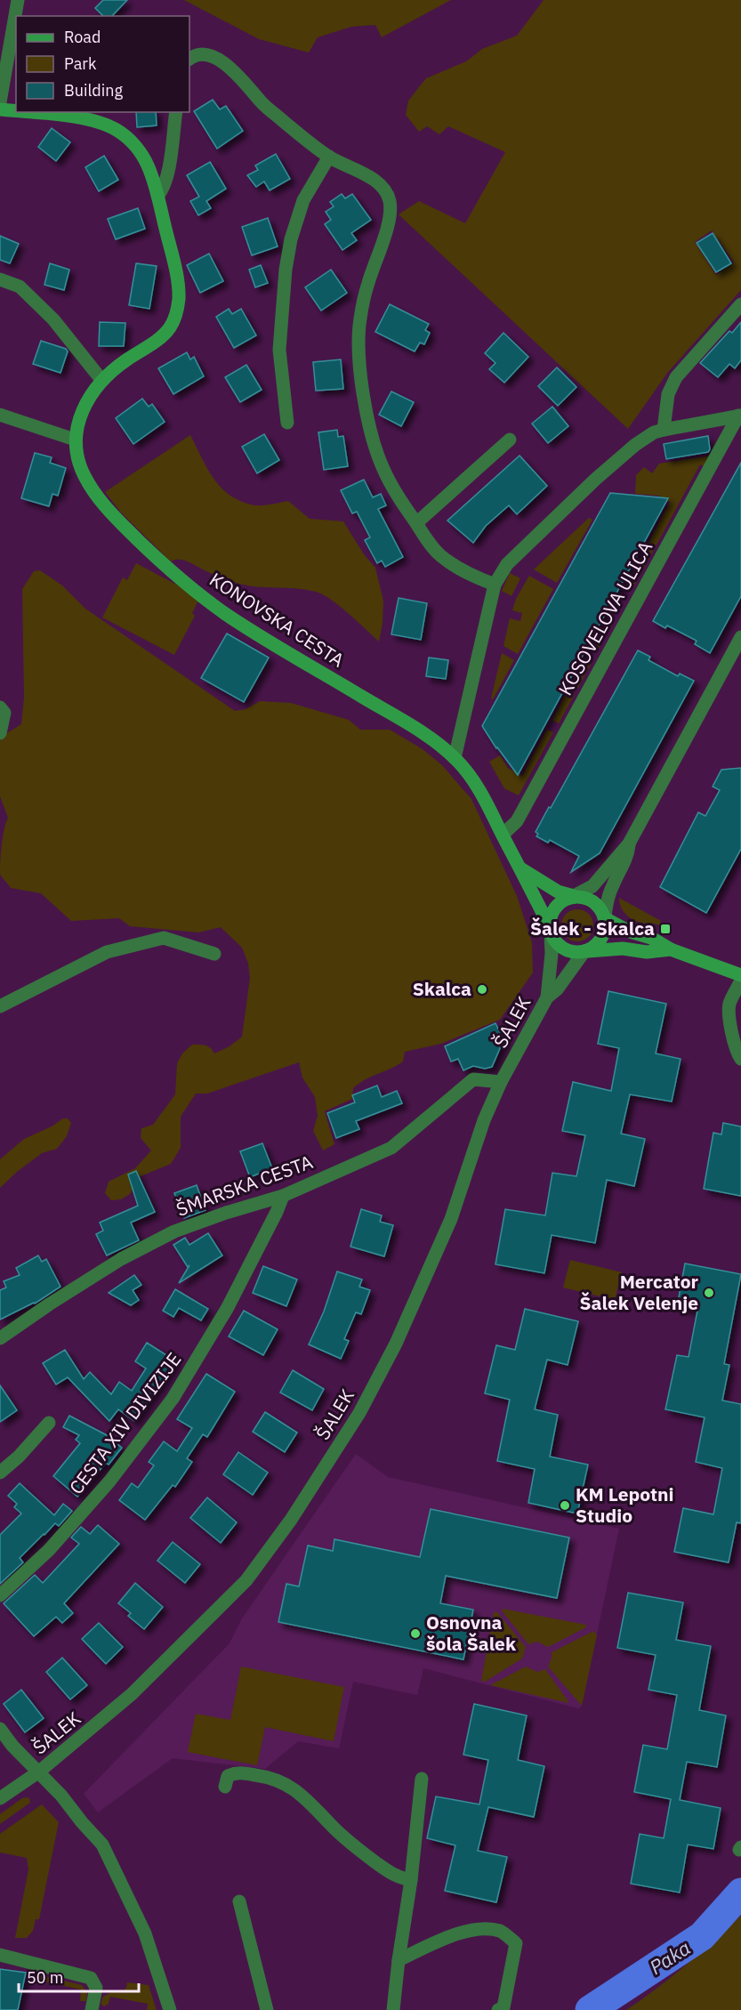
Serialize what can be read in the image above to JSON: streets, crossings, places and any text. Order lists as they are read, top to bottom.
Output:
{
  "streets": {
    "street": [
      "KOSOVELOVA ULICA",
      "KONOVSKA CESTA",
      "ŠALEK",
      "ŠMARSKA CESTA",
      "CESTA XIV DIVIZIJE"
    ]
  },
  "crossings": [
    ["KOSOVELOVA ULICA", "KONOVSKA CESTA"],
    ["ŠALEK", "ŠMARSKA CESTA"],
    ["ŠMARSKA CESTA", "CESTA XIV DIVIZIJE"]
  ],
  "water": ["Paka"],
  "places": {
    "transit": ["Šalek - Skalca"],
    "other": [
      "Skalca",
      "Mercator Šalek Velenje",
      "KM Lepotni Studio",
      "Osnovna šola Šalek"
    ]
  },
  "legend": ["Road", "Park", "Building"],
  "scale_bar": "50 m"
}
